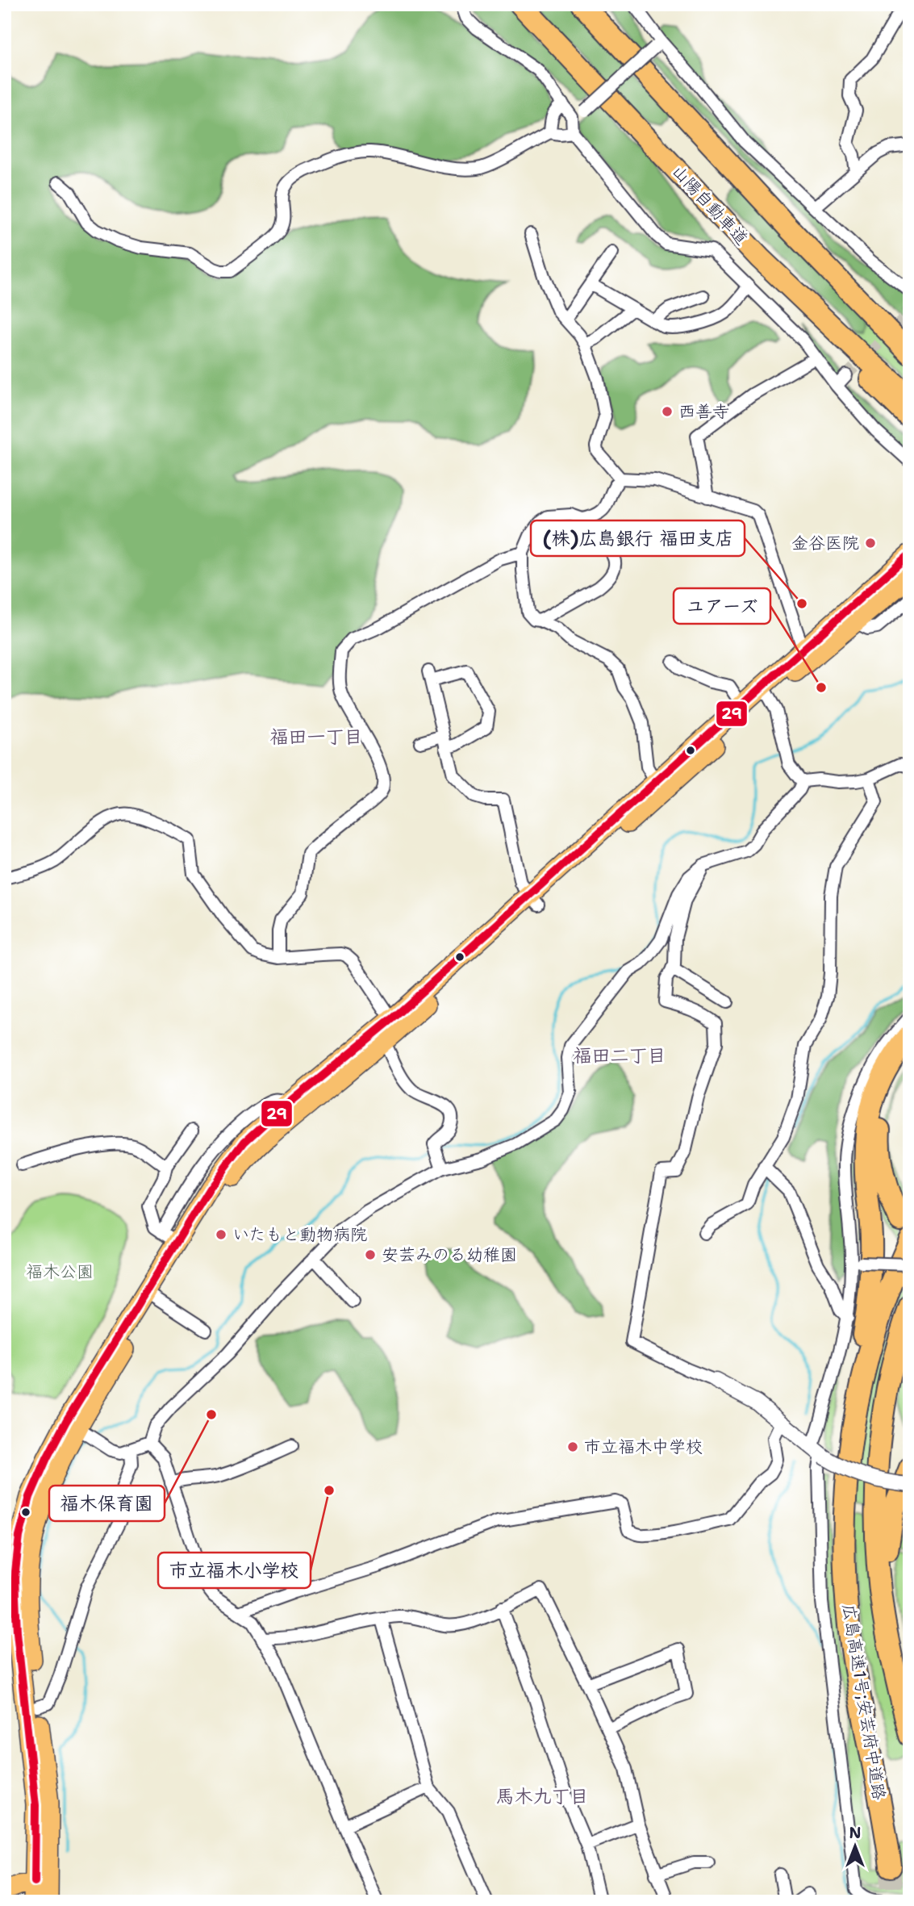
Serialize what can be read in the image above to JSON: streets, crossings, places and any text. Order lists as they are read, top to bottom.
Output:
{
  "streets": {
    "highway": ["山陽自動車道", "広島高速1号;安芸府中道路"]
  },
  "districts": ["福田一丁目", "福田二丁目", "馬木九丁目"],
  "parks": ["福木公園"],
  "places": [
    "西善寺",
    "金谷医院",
    "(株)広島銀行 福田支店",
    "ユアーズ",
    "いたもと動物病院",
    "安芸みのる幼稚園",
    "福木保育園",
    "市立福木中学校",
    "市立福木小学校"
  ],
  "lines": ["transit line 29"],
  "north": "top"
}
